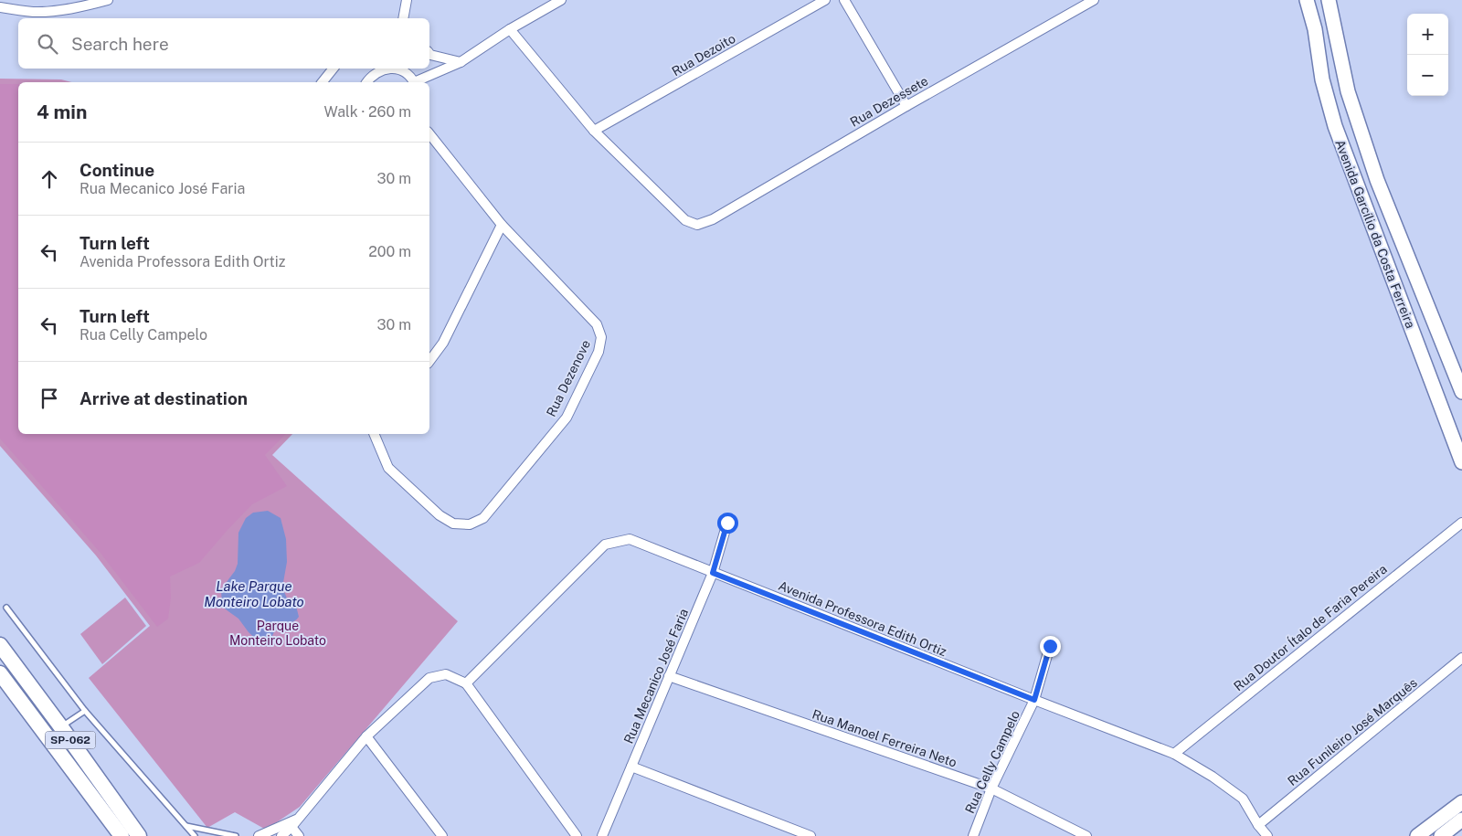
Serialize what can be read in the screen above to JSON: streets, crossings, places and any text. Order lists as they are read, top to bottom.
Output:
{
  "streets": {
    "main road": ["SP-062"],
    "street": [
      "Rua Dezoito",
      "Rua Dezessete",
      "Avenida Garcílio da Costa Ferreira",
      "Rua Dezenove",
      "Avenida Professora Edith Ortiz",
      "Rua Doutor Ítalo de Faria Pereira",
      "Rua Mecanico José Faria",
      "Rua Funileiro José Marquês",
      "Rua Manoel Ferreira Neto",
      "Rua Celly Campelo"
    ]
  },
  "crossings": [
    ["Rua Dezoito", "Rua Dezessete"],
    ["Avenida Professora Edith Ortiz", "Rua Doutor Ítalo de Faria Pereira"],
    ["Avenida Professora Edith Ortiz", "Rua Mecanico José Faria"],
    ["Avenida Professora Edith Ortiz", "Rua Funileiro José Marquês"],
    ["Avenida Professora Edith Ortiz", "Rua Celly Campelo"],
    ["Rua Mecanico José Faria", "Rua Manoel Ferreira Neto"],
    ["Rua Manoel Ferreira Neto", "Rua Celly Campelo"]
  ],
  "water": ["Lake Parque Monteiro Lobato"],
  "parks": ["Parque Monteiro Lobato"],
  "page": {
    "map_buttons": ["+", "−"],
    "search": "Search here",
    "heading": ["4 min", "Walk · 260 m"],
    "list": [
      ["Continue", "Rua Mecanico José Faria", "30 m"],
      ["Turn left", "Avenida Professora Edith Ortiz", "200 m"],
      ["Turn left", "Rua Celly Campelo", "30 m"],
      "Arrive at destination"
    ]
  }
}
